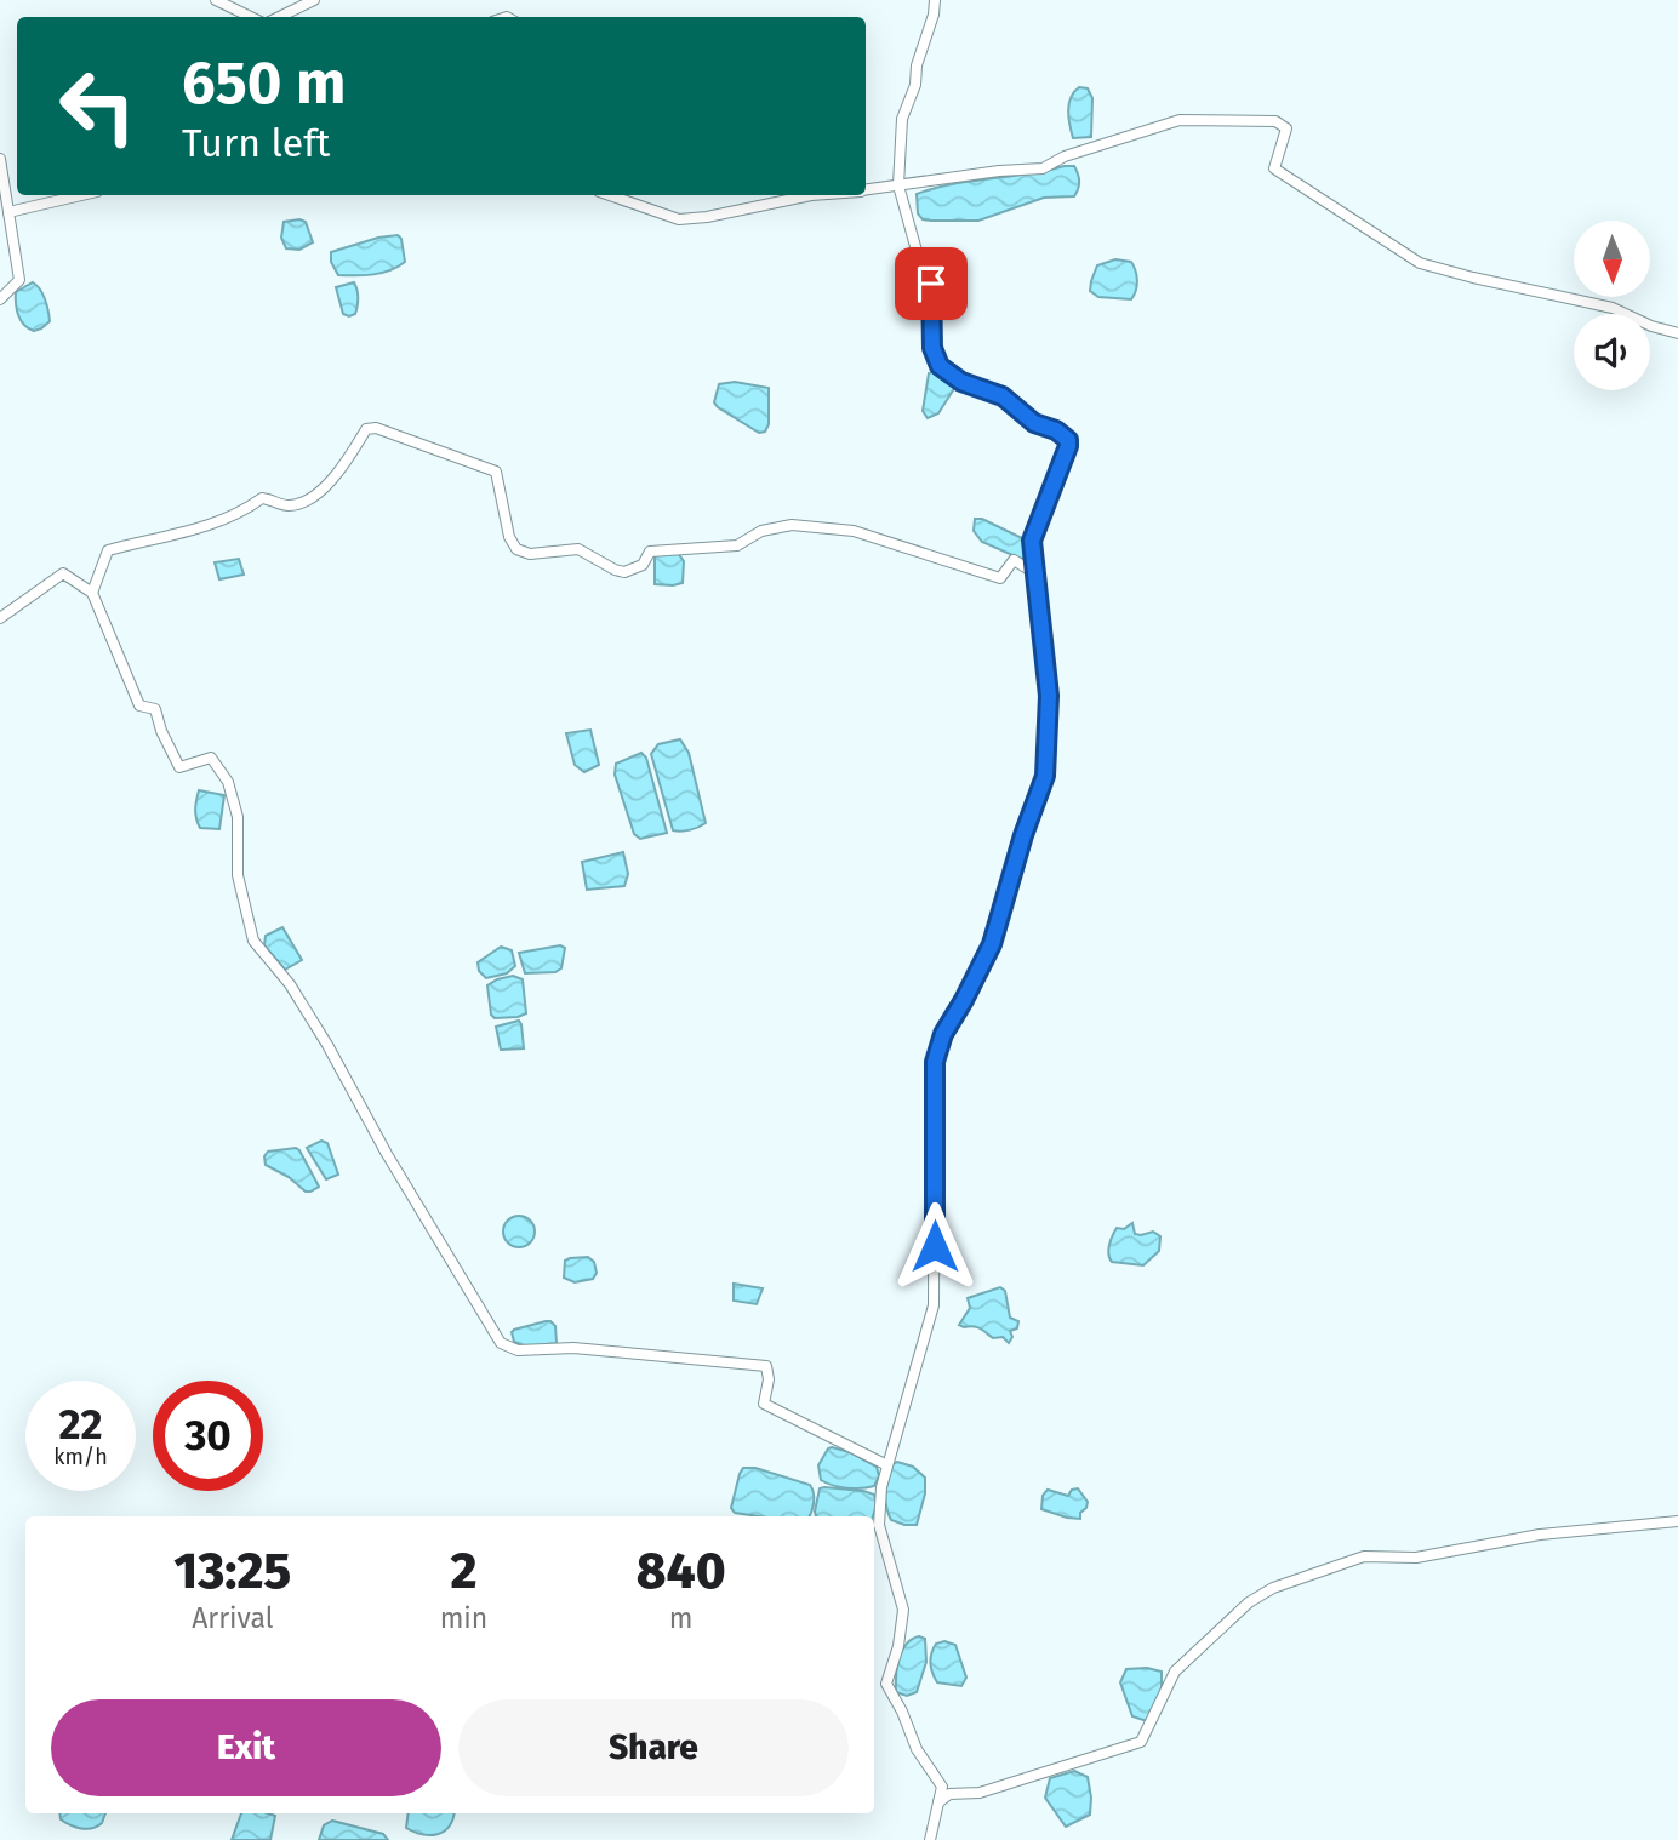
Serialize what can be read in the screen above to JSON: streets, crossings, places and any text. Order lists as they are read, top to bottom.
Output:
{
  "north": "bottom",
  "page": {
    "turn": ["650 m", "Turn left"],
    "speed": "22 km/h",
    "limit": "30",
    "eta": [
      "13:25",
      "Arrival",
      "2",
      "min",
      "840",
      "m"
    ],
    "buttons": ["Exit", "Share"]
  }
}
